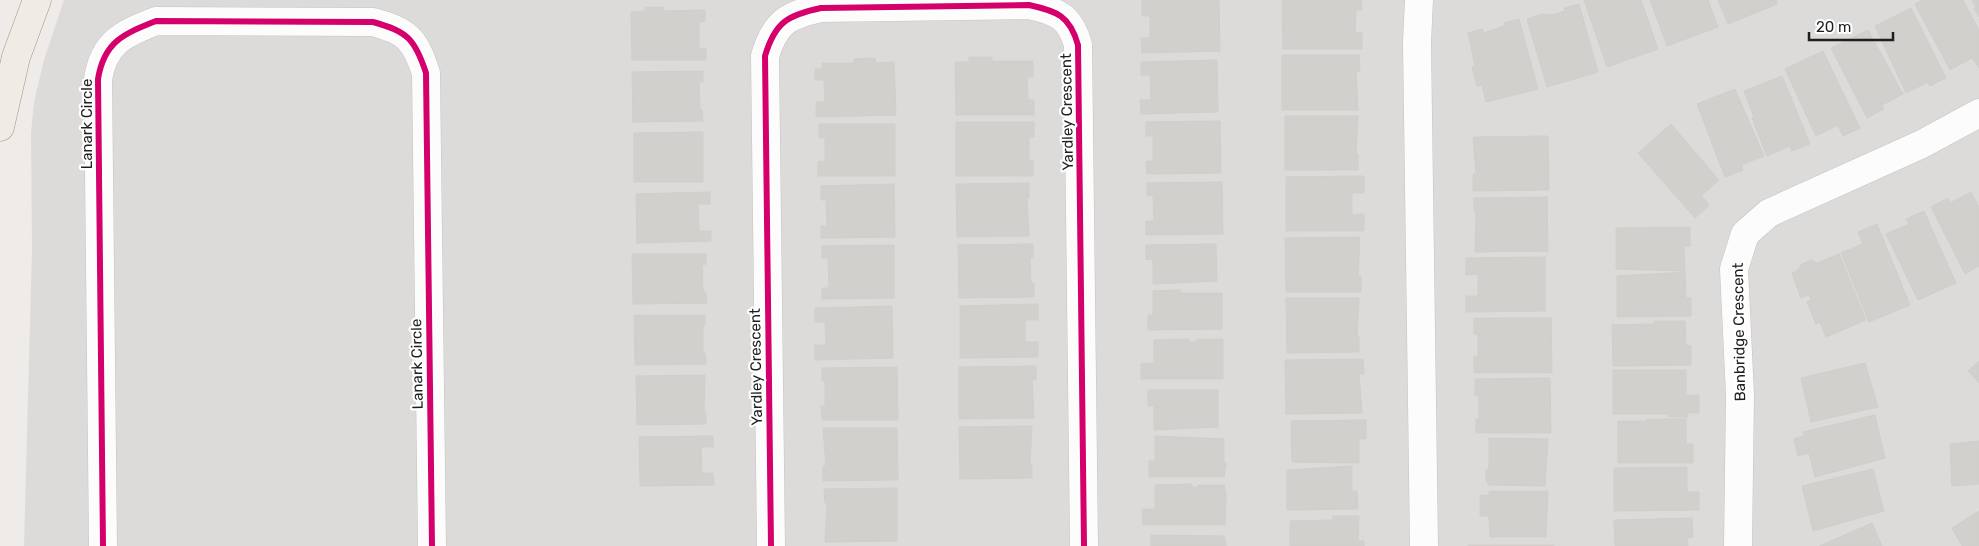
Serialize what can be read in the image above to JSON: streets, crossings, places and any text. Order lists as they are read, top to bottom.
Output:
{
  "streets": {
    "street": ["Yardley Crescent", "Lanark Circle", "Banbridge Crescent"]
  },
  "scale_bar": "20 m"
}
